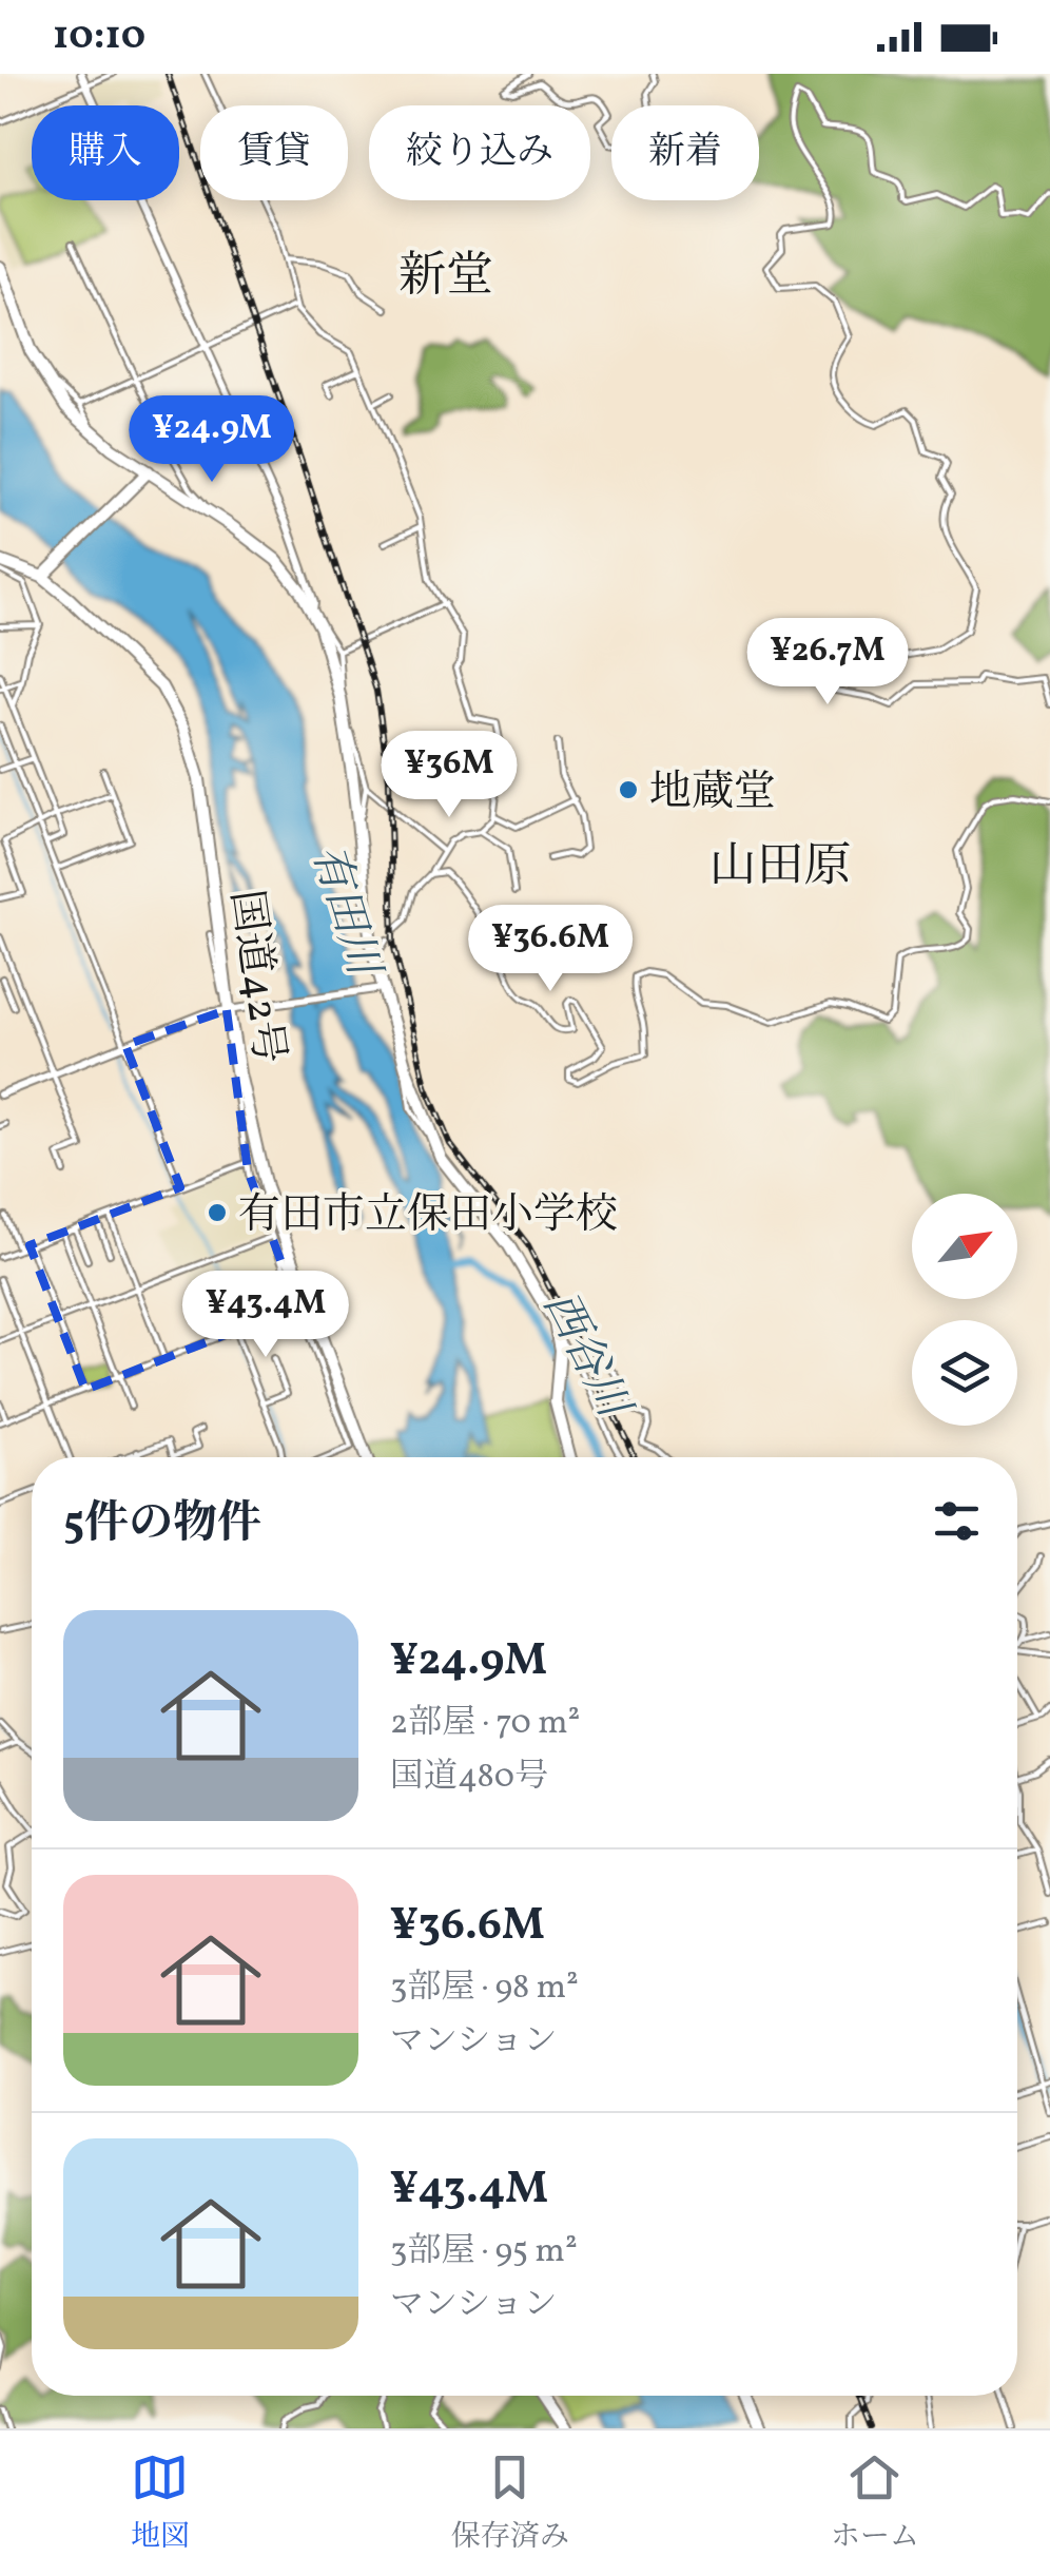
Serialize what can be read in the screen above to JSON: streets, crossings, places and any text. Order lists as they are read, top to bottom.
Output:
{
  "streets": {
    "highway": ["国道42号"]
  },
  "districts": ["新堂", "山田原"],
  "water": ["有田川", "西谷川"],
  "places": ["地蔵堂", "有田市立保田小学校"],
  "north": "top right",
  "page": {
    "status": "10:10",
    "chip": [
      "購入",
      "賃貸",
      "絞り込み",
      "新着"
    ],
    "price": [
      "¥24.9M",
      "¥26.7M",
      "¥36M",
      "¥36.6M",
      "¥43.4M"
    ],
    "heading": "5件の物件",
    "list": [
      {
        "name": "¥24.9M",
        "note": "2部屋 · 70 m² · 国道480号"
      },
      {
        "name": "¥36.6M",
        "note": "3部屋 · 98 m² · マンション"
      },
      {
        "name": "¥43.4M",
        "note": "3部屋 · 95 m² · マンション"
      }
    ],
    "tabs": ["地図", "保存済み", "ホーム"]
  }
}
